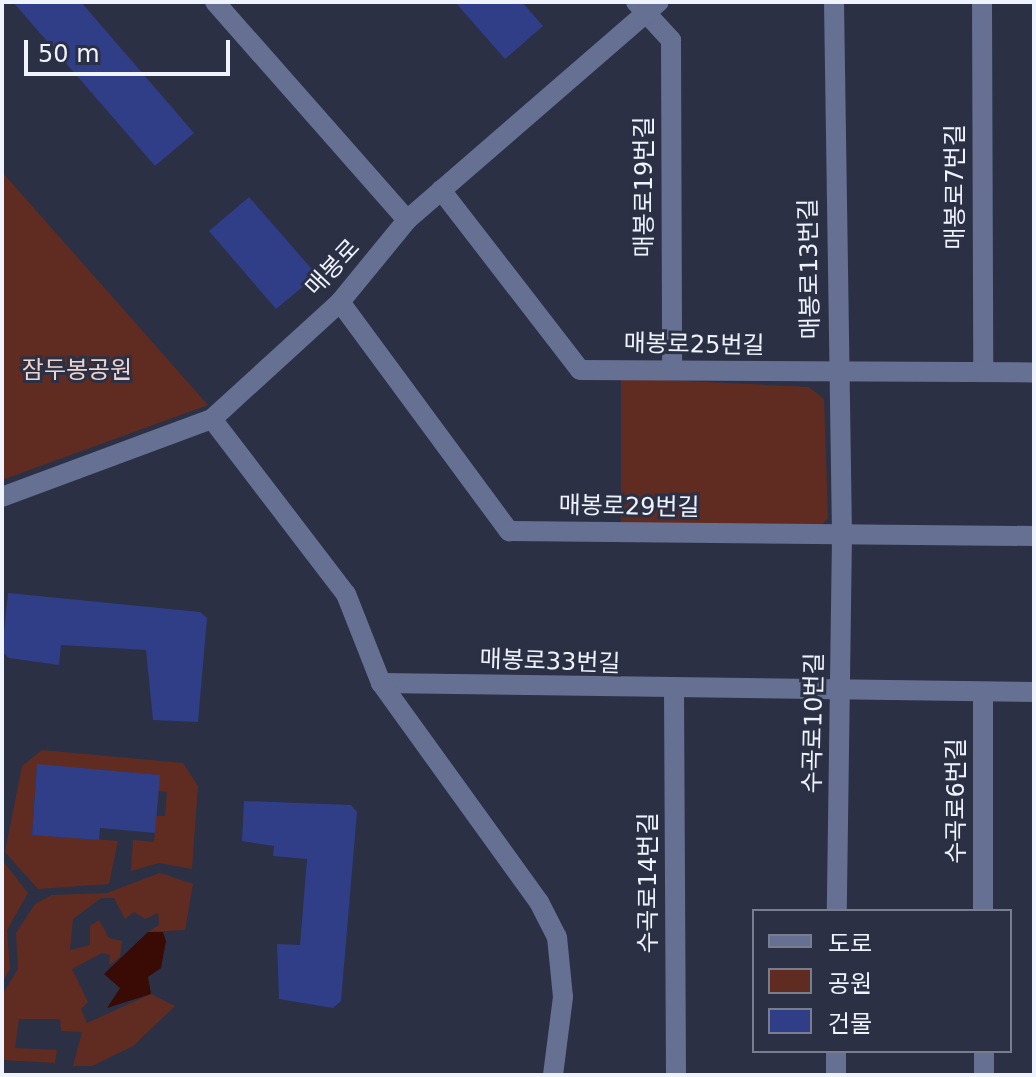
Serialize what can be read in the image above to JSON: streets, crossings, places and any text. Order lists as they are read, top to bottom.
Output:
{
  "streets": {
    "street": [
      "매봉로19번길",
      "매봉로7번길",
      "매봉로",
      "매봉로13번길",
      "매봉로25번길",
      "매봉로29번길",
      "매봉로33번길",
      "수곡로10번길",
      "수곡로6번길",
      "수곡로14번길"
    ]
  },
  "crossings": [
    ["매봉로19번길", "매봉로"],
    ["매봉로19번길", "매봉로25번길"],
    ["매봉로7번길", "매봉로25번길"],
    ["매봉로", "매봉로25번길"],
    ["매봉로", "매봉로29번길"],
    ["매봉로13번길", "매봉로25번길"],
    ["매봉로13번길", "매봉로29번길"],
    ["매봉로13번길", "수곡로10번길"],
    ["매봉로29번길", "수곡로10번길"],
    ["매봉로33번길", "수곡로10번길"],
    ["매봉로33번길", "수곡로6번길"],
    ["매봉로33번길", "수곡로14번길"]
  ],
  "parks": ["잠두봉공원"],
  "legend": ["도로", "공원", "건물"],
  "scale_bar": "50 m"
}
